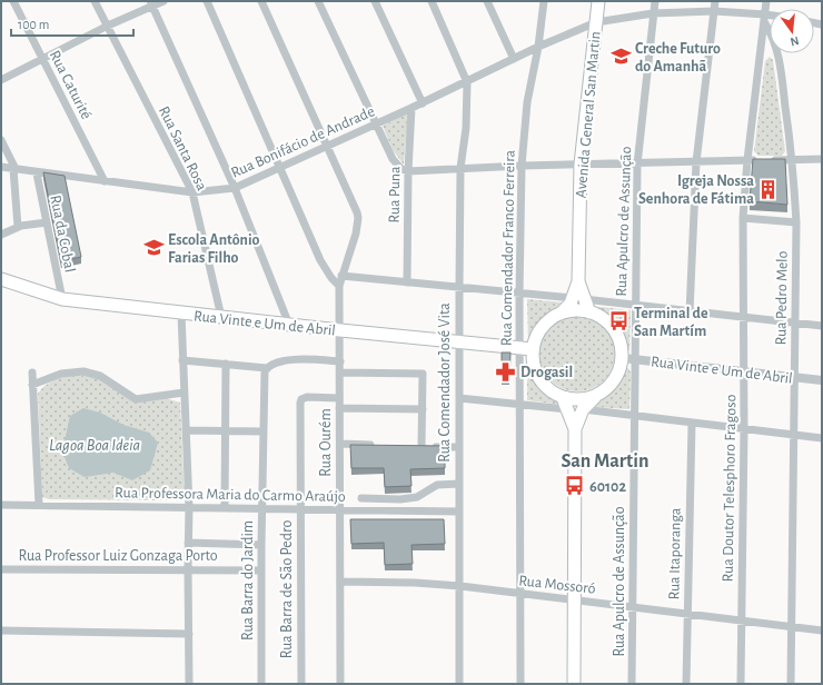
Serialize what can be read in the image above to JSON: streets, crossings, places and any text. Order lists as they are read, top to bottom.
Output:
{
  "streets": {
    "main road": ["Avenida General San Martin", "Rua Vinte e Um de Abril"],
    "street": [
      "Rua Caturité",
      "Rua Bonifácio de Andrade",
      "Rua Santa Rosa",
      "Rua Puna",
      "Rua Apulcro de Assunção",
      "Rua da Cobal",
      "Rua Comendador Franco Ferreira",
      "Rua Pedro Melo",
      "Rua Comendador José Vita",
      "Rua Ourém",
      "Rua Doutor Telesphoro Fragoso",
      "Rua Professora Maria do Carmo Araújo",
      "Rua Itaporanga",
      "Rua Professor Luiz Gonzaga Porto",
      "Rua Barra do Jardim",
      "Rua Mossoró",
      "Rua Barra de São Pedro"
    ]
  },
  "crossings": [
    ["Rua Caturité", "Rua Bonifácio de Andrade"],
    ["Avenida General San Martin", "Rua Bonifácio de Andrade"],
    ["Avenida General San Martin", "Rua Apulcro de Assunção"],
    ["Avenida General San Martin", "Rua Vinte e Um de Abril"],
    ["Rua Bonifácio de Andrade", "Rua Santa Rosa"],
    ["Rua Bonifácio de Andrade", "Rua Puna"],
    ["Rua Bonifácio de Andrade", "Rua Apulcro de Assunção"],
    ["Rua Bonifácio de Andrade", "Rua da Cobal"],
    ["Rua Bonifácio de Andrade", "Rua Comendador Franco Ferreira"],
    ["Rua Bonifácio de Andrade", "Rua Comendador José Vita"],
    ["Rua Bonifácio de Andrade", "Rua Ourém"],
    ["Rua Bonifácio de Andrade", "Rua Doutor Telesphoro Fragoso"],
    ["Rua Santa Rosa", "Rua Vinte e Um de Abril"],
    ["Rua Apulcro de Assunção", "Rua Vinte e Um de Abril"],
    ["Rua Apulcro de Assunção", "Rua Mossoró"],
    ["Rua da Cobal", "Rua Vinte e Um de Abril"],
    ["Rua Comendador Franco Ferreira", "Rua Vinte e Um de Abril"],
    ["Rua Comendador Franco Ferreira", "Rua Mossoró"],
    ["Rua Pedro Melo", "Rua Vinte e Um de Abril"],
    ["Rua Pedro Melo", "Rua Doutor Telesphoro Fragoso"],
    ["Rua Pedro Melo", "Rua Mossoró"],
    ["Rua Vinte e Um de Abril", "Rua Comendador José Vita"],
    ["Rua Vinte e Um de Abril", "Rua Ourém"],
    ["Rua Vinte e Um de Abril", "Rua Doutor Telesphoro Fragoso"],
    ["Rua Comendador José Vita", "Rua Professora Maria do Carmo Araújo"],
    ["Rua Comendador José Vita", "Rua Mossoró"],
    ["Rua Ourém", "Rua Professora Maria do Carmo Araújo"],
    ["Rua Ourém", "Rua Mossoró"],
    ["Rua Ourém", "Rua Barra de São Pedro"],
    ["Rua Doutor Telesphoro Fragoso", "Rua Mossoró"],
    ["Rua Professora Maria do Carmo Araújo", "Rua Barra do Jardim"],
    ["Rua Professora Maria do Carmo Araújo", "Rua Barra de São Pedro"],
    ["Rua Itaporanga", "Rua Mossoró"],
    ["Rua Professor Luiz Gonzaga Porto", "Rua Barra do Jardim"]
  ],
  "districts": ["San Martin"],
  "water": ["Lagoa Boa Ideia"],
  "places": {
    "school or university": ["Creche Futuro do Amanhã", "Escola Antônio Farias Filho"],
    "building": ["Igreja Nossa Senhora de Fátima"],
    "bus stop": ["Terminal de San Martím", "60102"],
    "pharmacy": ["Drogasil"]
  },
  "scale_bar": "100 m",
  "north": "bottom"
}
